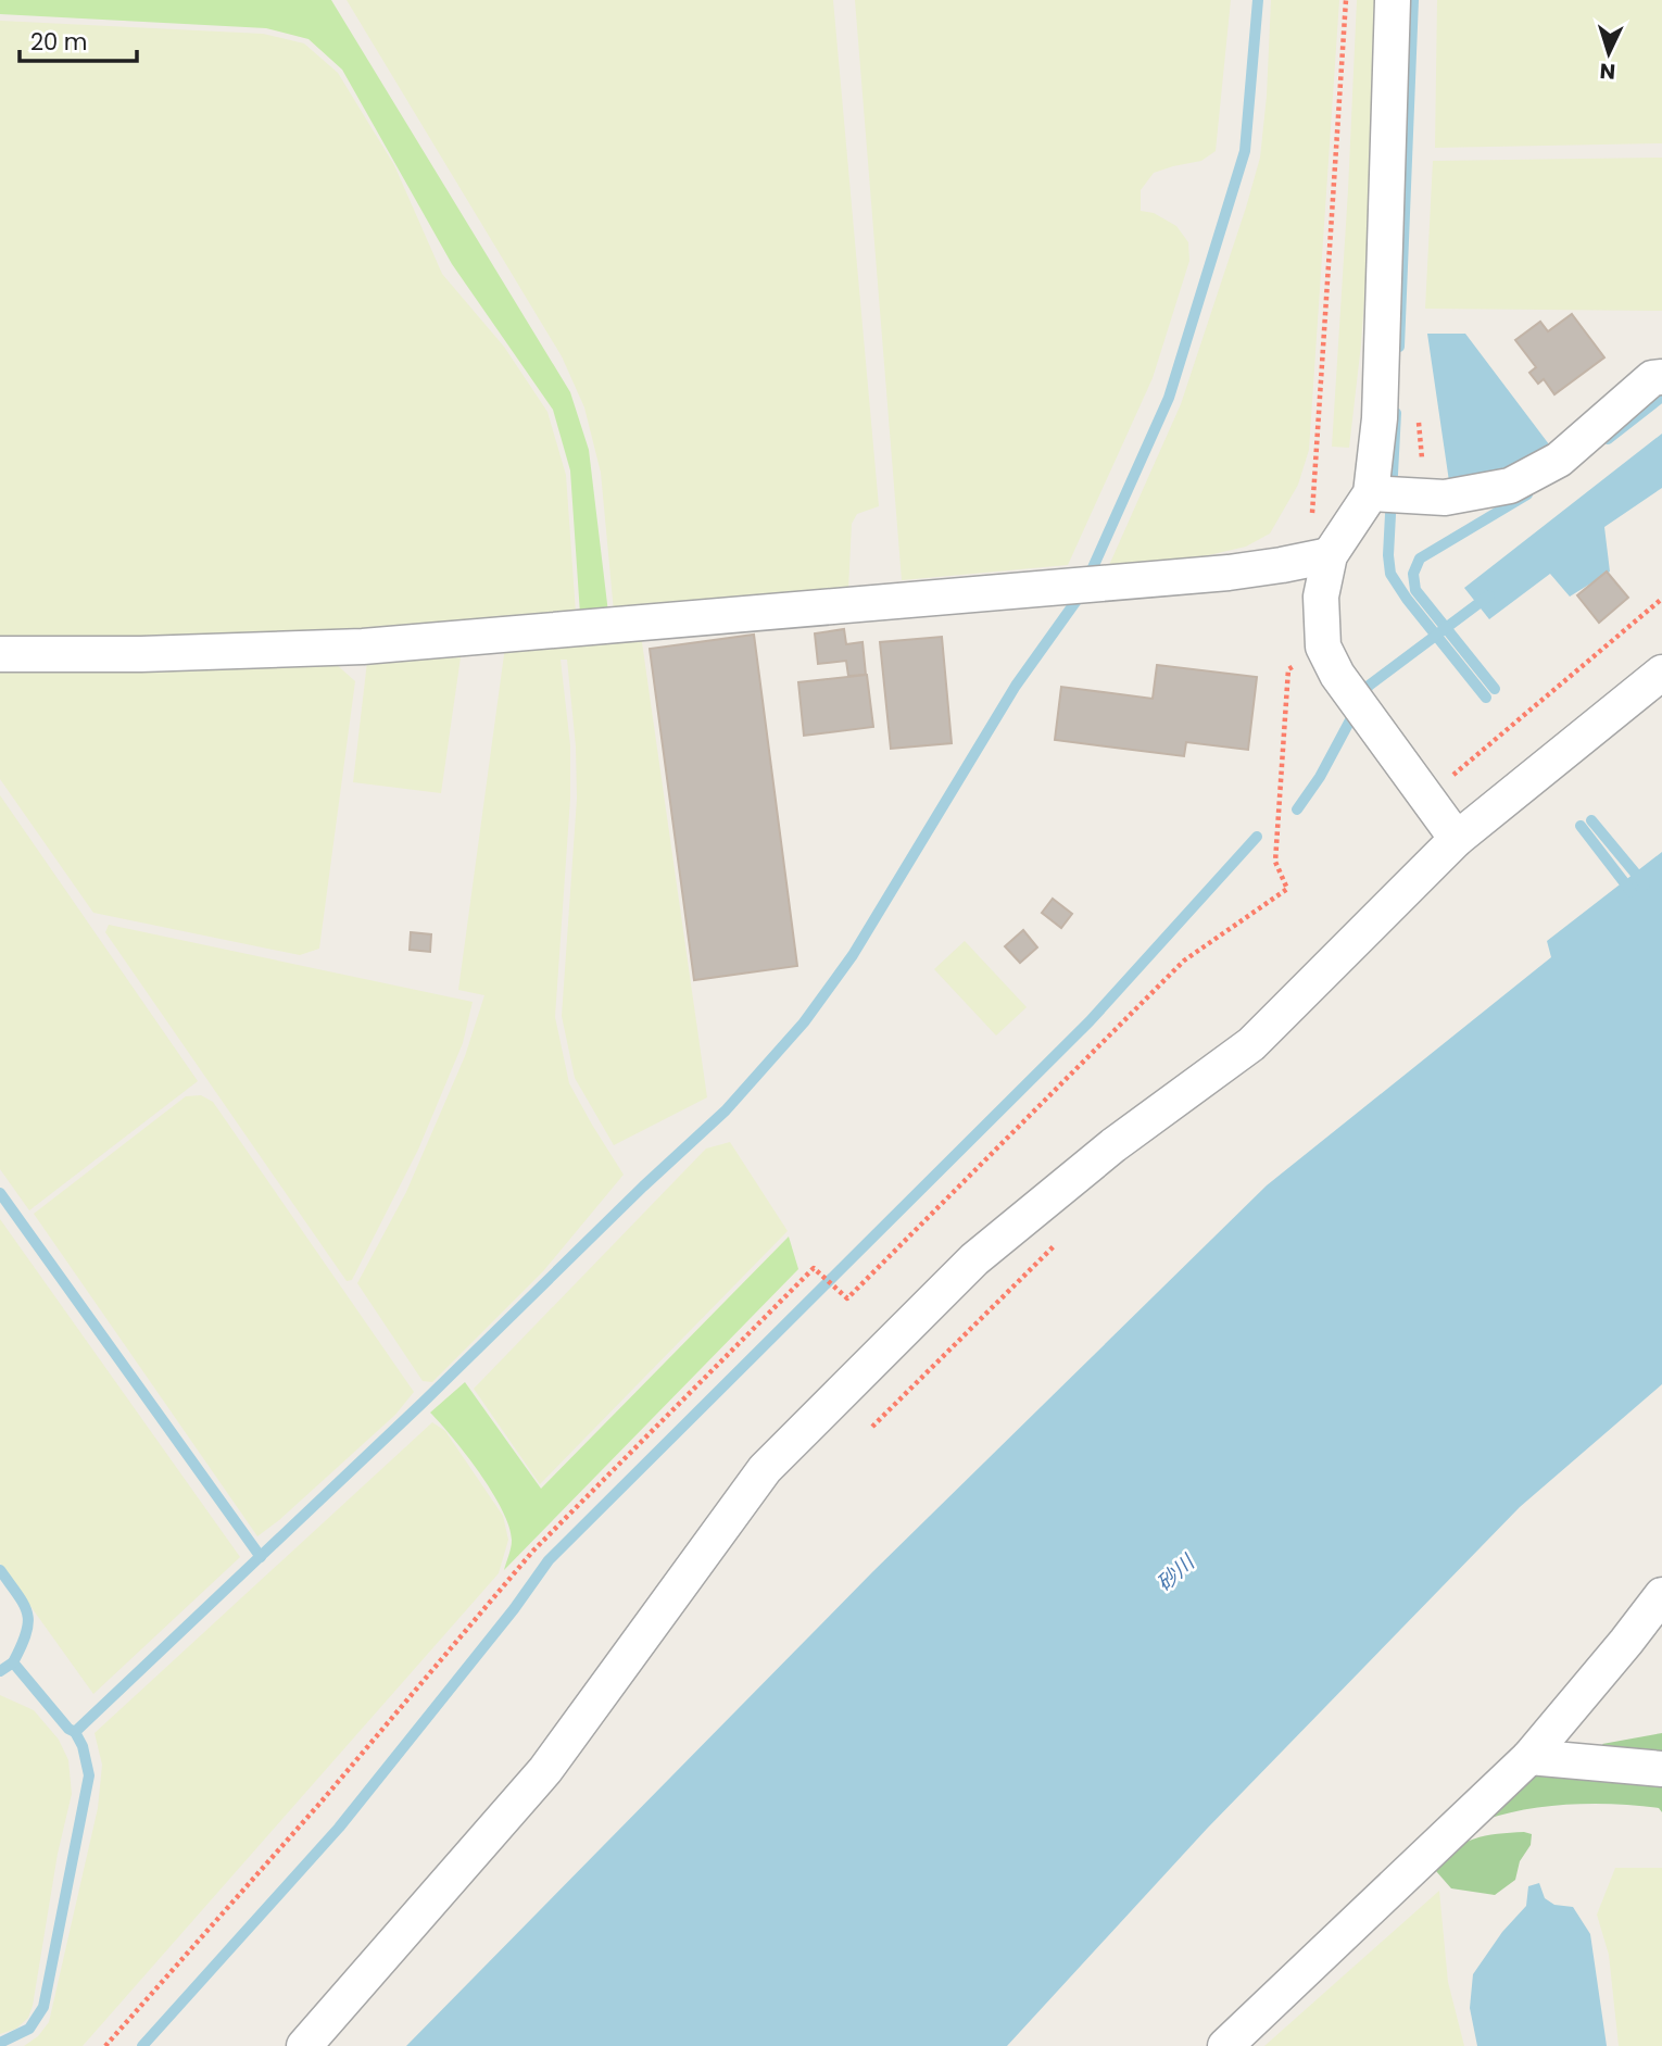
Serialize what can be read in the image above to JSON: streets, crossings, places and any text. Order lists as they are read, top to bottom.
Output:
{
  "water": ["砂川"],
  "scale_bar": "20 m",
  "north": "bottom"
}
